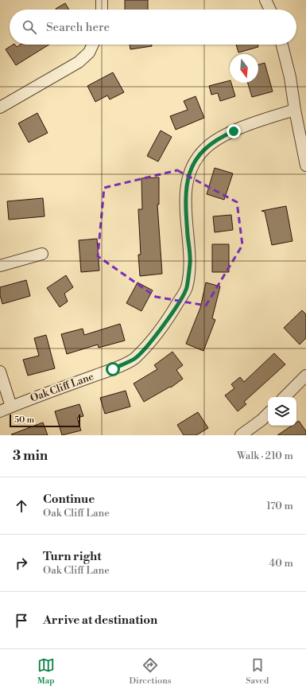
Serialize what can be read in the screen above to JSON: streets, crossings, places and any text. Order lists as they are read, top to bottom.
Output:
{
  "streets": {
    "street": ["Oak Cliff Lane"]
  },
  "scale_bar": "50 m",
  "north": "bottom",
  "page": {
    "search": "Search here",
    "scale": "50 m",
    "heading": ["3 min", "Walk · 210 m"],
    "list": [
      ["Continue", "Oak Cliff Lane", "170 m"],
      ["Turn right", "Oak Cliff Lane", "40 m"],
      "Arrive at destination"
    ],
    "nav": ["Map", "Directions", "Saved"]
  }
}
